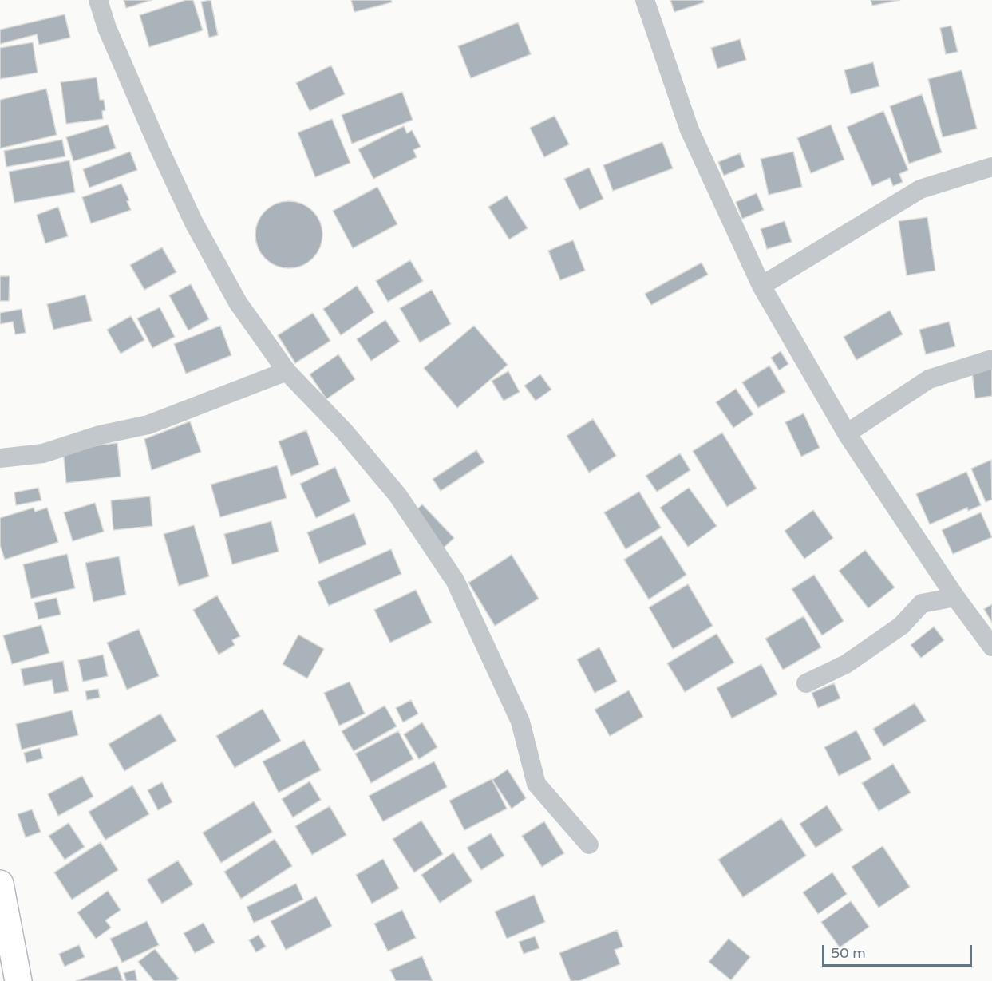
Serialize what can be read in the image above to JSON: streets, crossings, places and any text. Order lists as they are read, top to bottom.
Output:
{
  "scale_bar": "50 m"
}
